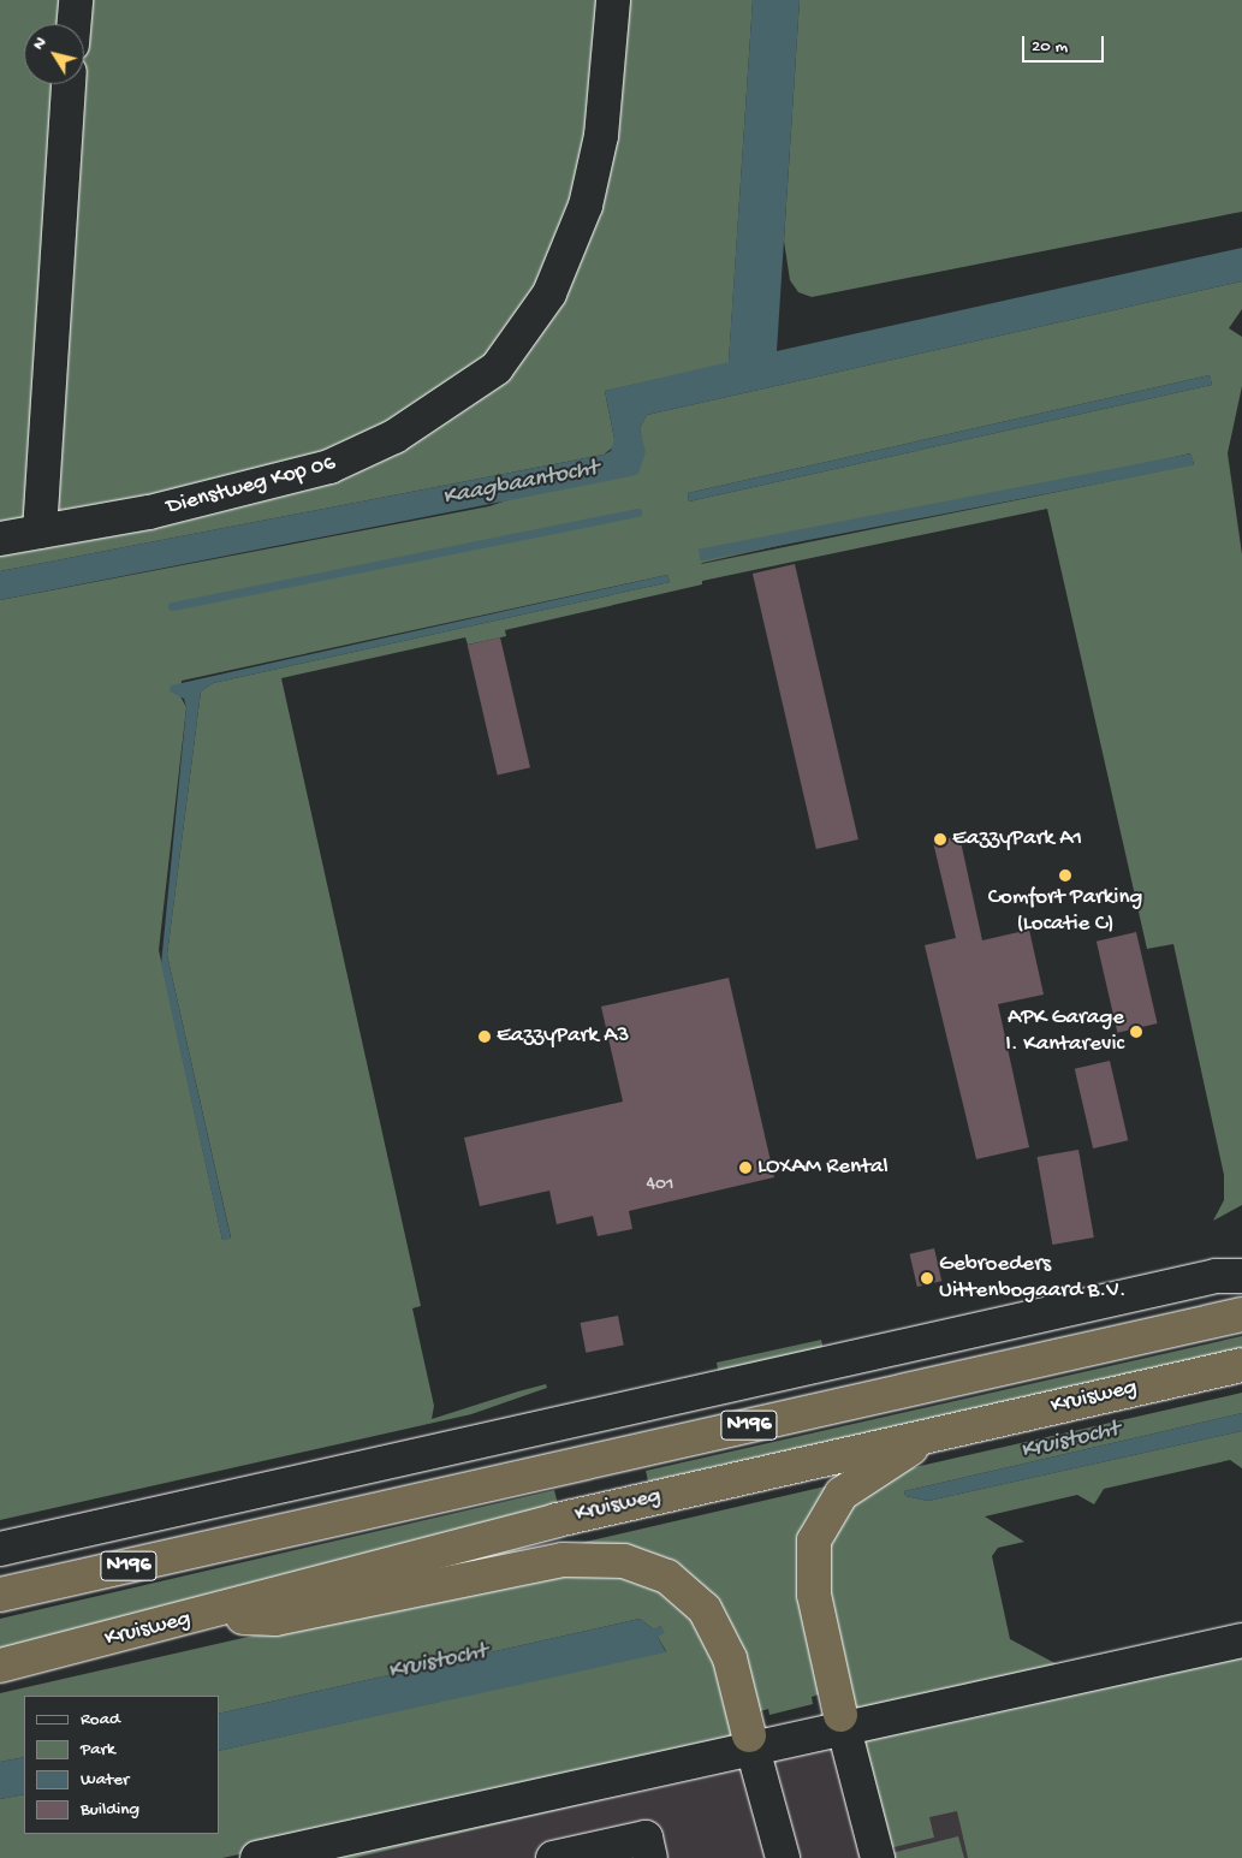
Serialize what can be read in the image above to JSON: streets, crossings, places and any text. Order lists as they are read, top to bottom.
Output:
{
  "streets": {
    "highway": ["Kruisweg", "N196"],
    "street": ["Dienstweg Kop 06"]
  },
  "water": ["Kaagbaantocht", "Kruistocht"],
  "places": [
    "EazzyPark A1",
    "Comfort Parking (Locatie C)",
    "APK Garage I. Kantarevic",
    "EazzyPark A3",
    "LOXAM Rental",
    "Gebroeders Uittenbogaard B.V."
  ],
  "house_numbers": ["401"],
  "legend": [
    "Road",
    "Park",
    "Water",
    "Building"
  ],
  "scale_bar": "20 m",
  "north": "top left"
}
